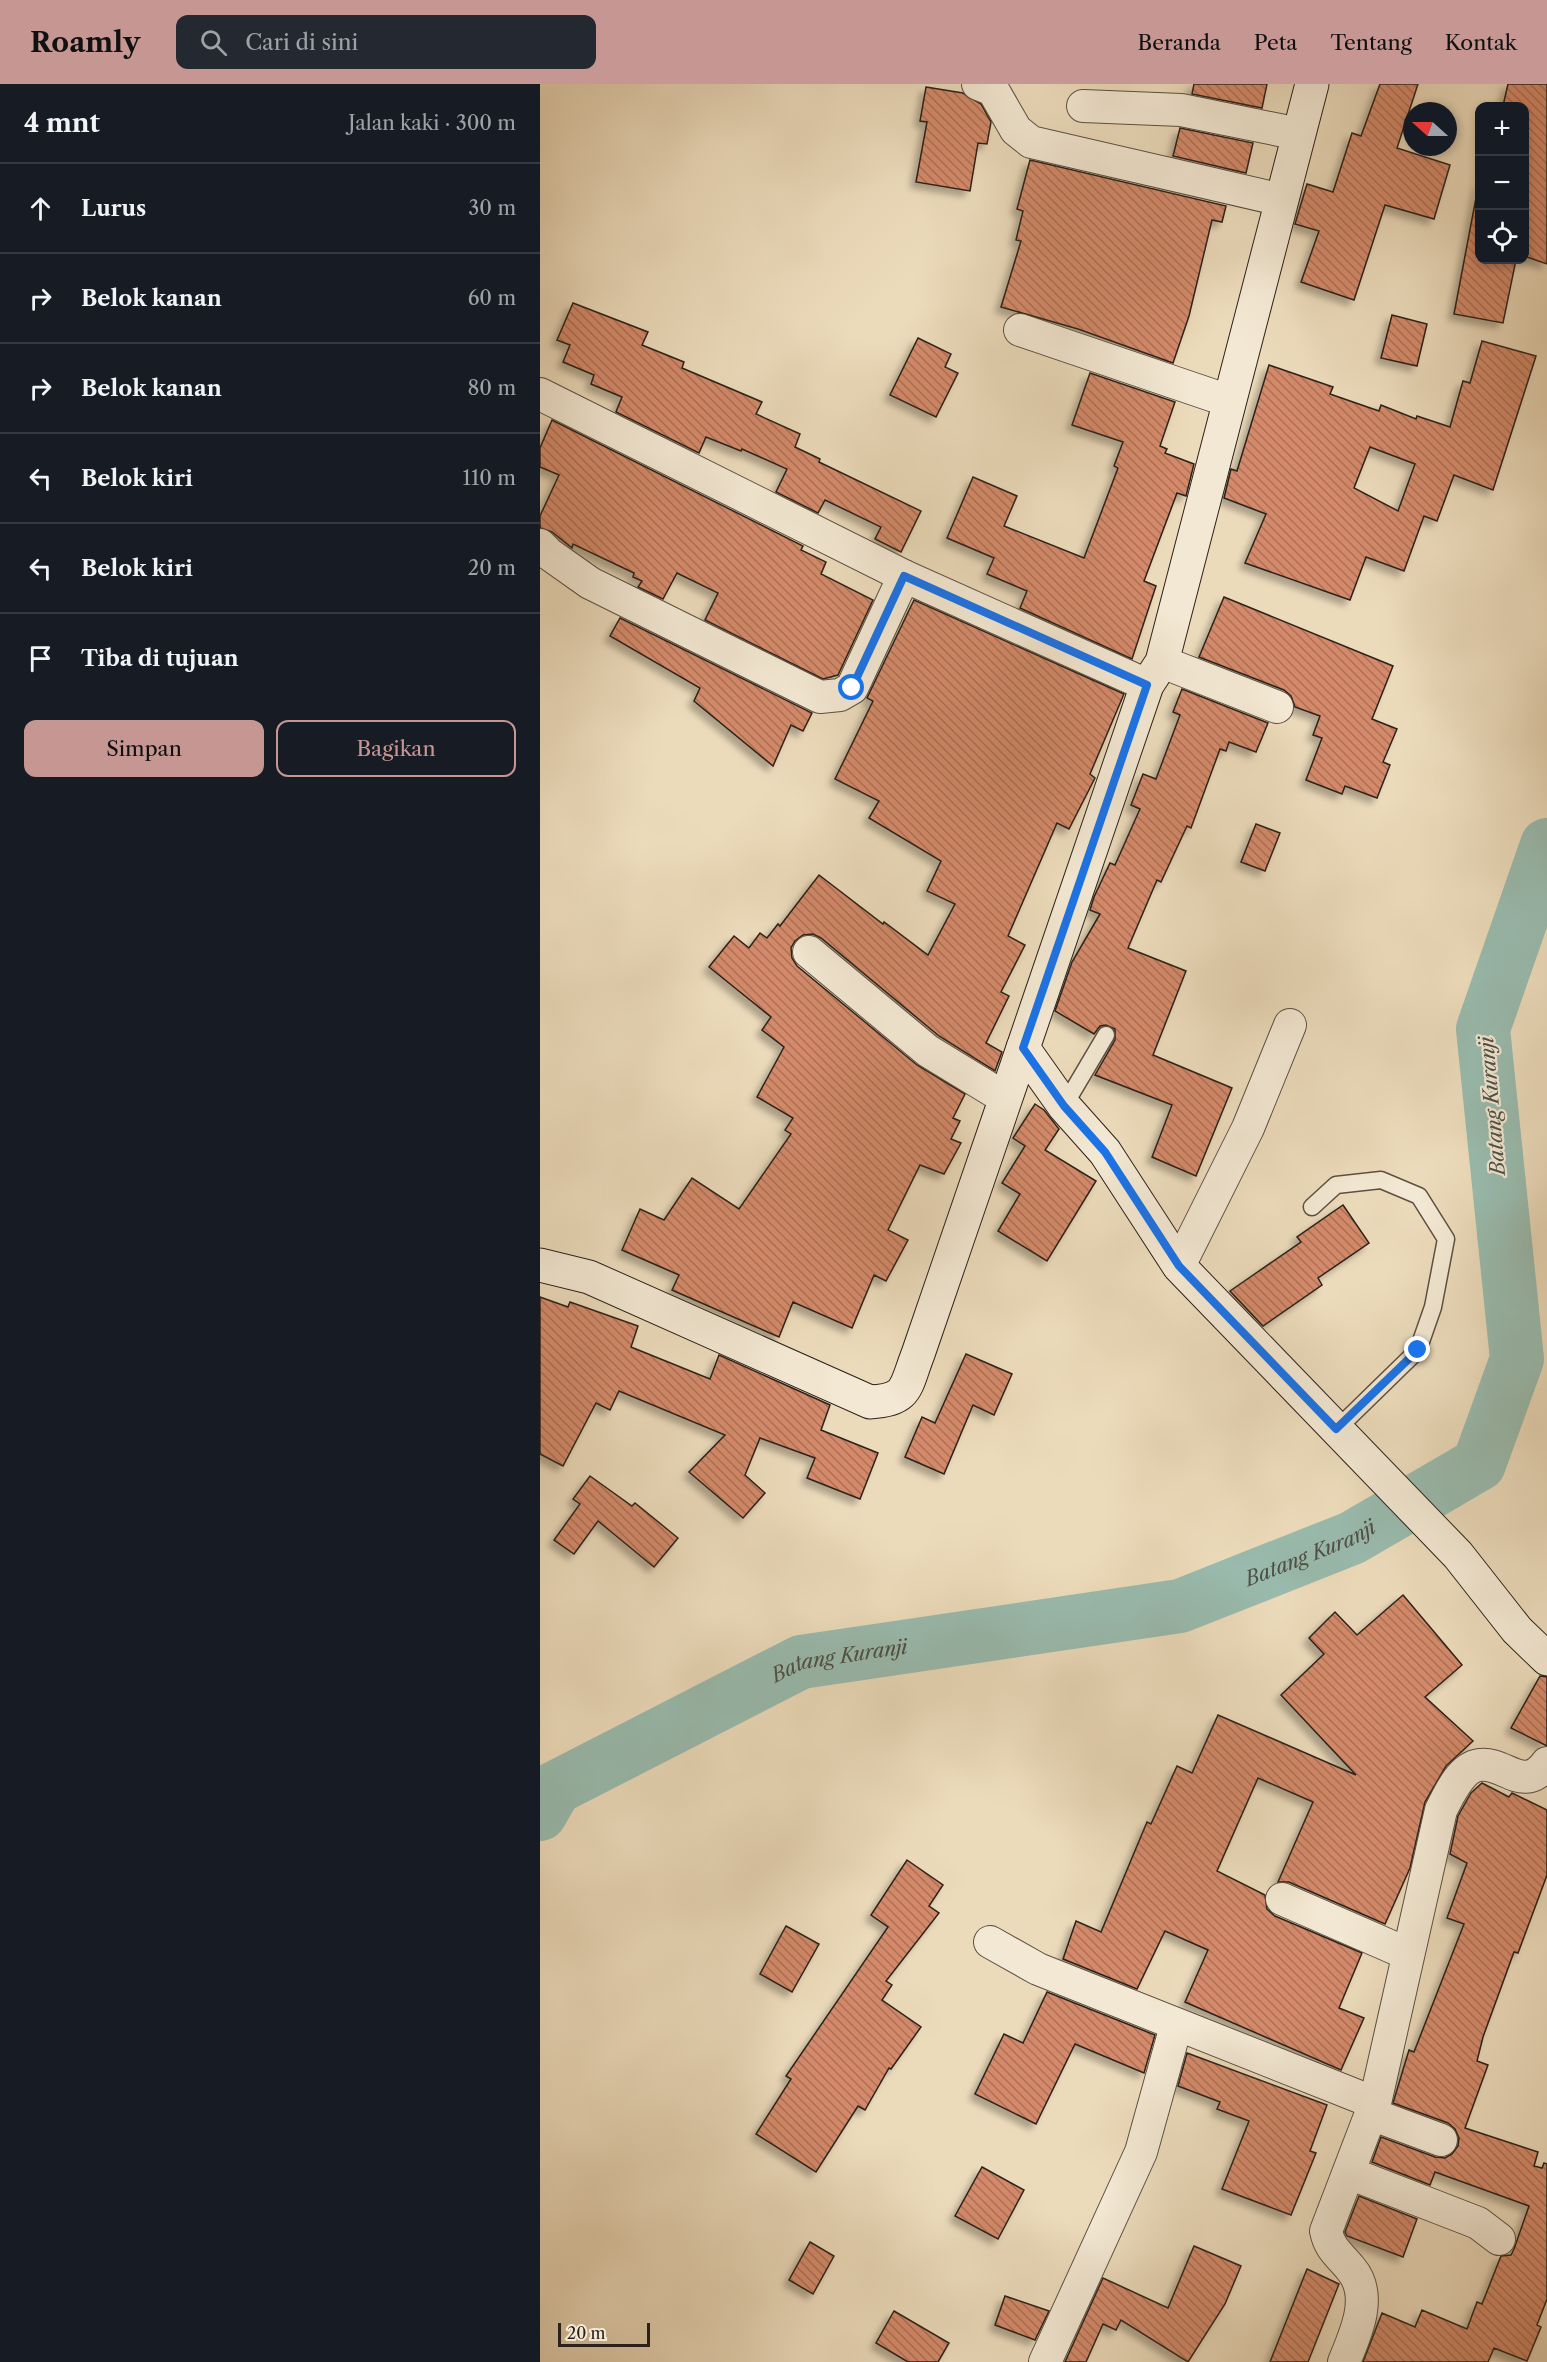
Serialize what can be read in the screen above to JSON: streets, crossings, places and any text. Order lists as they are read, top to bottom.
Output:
{
  "water": ["Batang Kuranji"],
  "scale_bar": "20 m",
  "north": "left",
  "page": {
    "header": "Roamly",
    "search": "Cari di sini",
    "nav": [
      "Beranda",
      "Peta",
      "Tentang",
      "Kontak"
    ],
    "heading": ["4 mnt", "Jalan kaki · 300 m"],
    "map_buttons": ["+", "−"],
    "list": [
      ["Lurus", "30 m"],
      ["Belok kanan", "60 m"],
      ["Belok kanan", "80 m"],
      ["Belok kiri", "110 m"],
      ["Belok kiri", "20 m"],
      "Tiba di tujuan"
    ],
    "buttons": ["Simpan", "Bagikan"],
    "scale": "20 m"
  }
}
